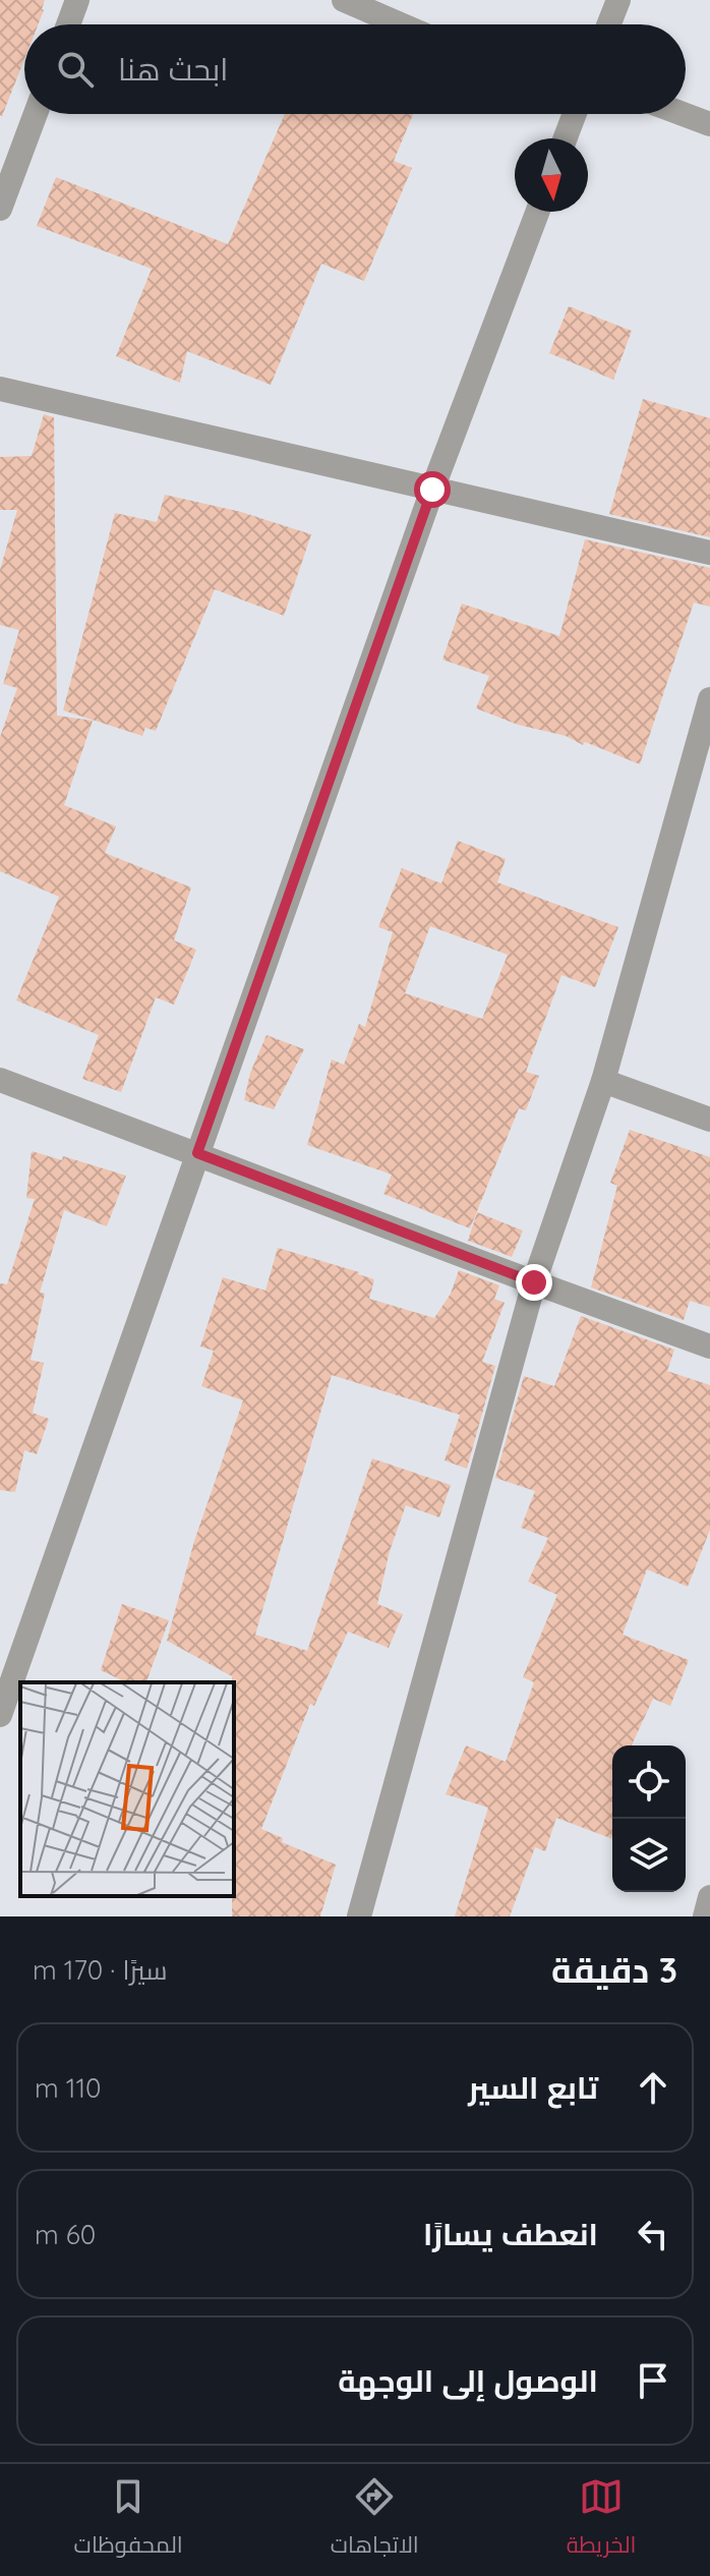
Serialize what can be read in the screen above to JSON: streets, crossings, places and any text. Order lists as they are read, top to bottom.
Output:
{
  "north": "bottom",
  "page": {
    "search": "ابحث هنا",
    "heading": ["3 دقيقة", "سيرًا · 170 m"],
    "list": [
      ["تابع السير", "110 m"],
      ["انعطف يسارًا", "60 m"],
      "الوصول إلى الوجهة"
    ],
    "nav": ["الخريطة", "الاتجاهات", "المحفوظات"]
  }
}
